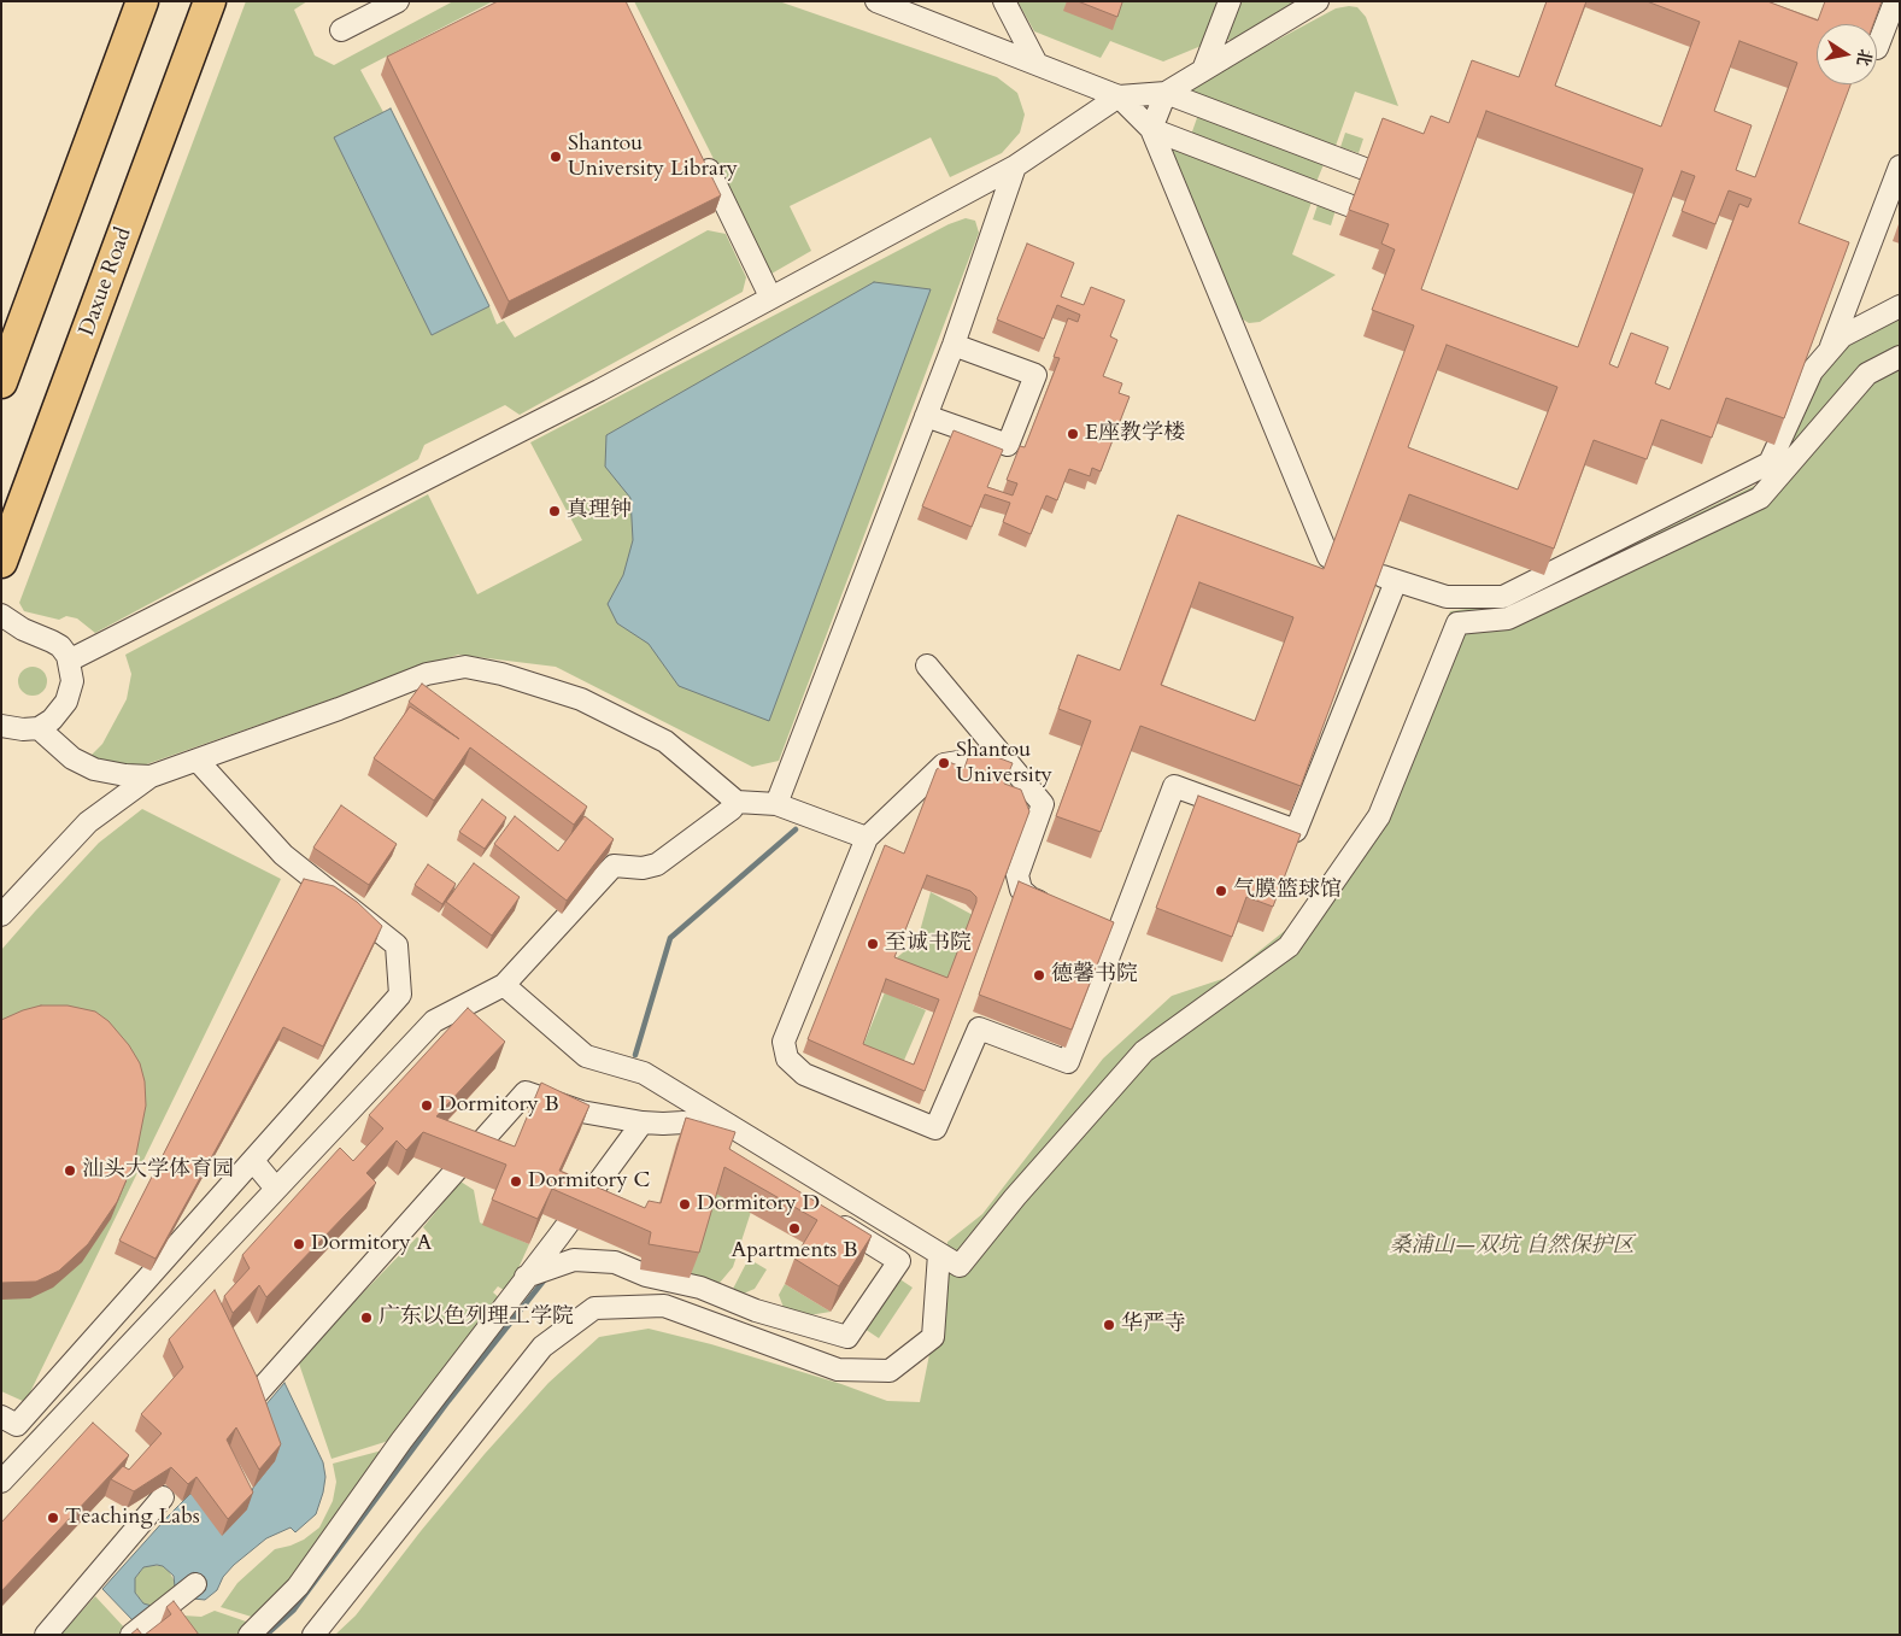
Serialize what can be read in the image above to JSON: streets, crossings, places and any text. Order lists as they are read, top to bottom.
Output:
{
  "streets": {
    "highway": ["Daxue Road"]
  },
  "parks": ["桑浦山—双坑 自然保护区"],
  "places": [
    "Shantou University Library",
    "E座教学楼",
    "真理钟",
    "Shantou University",
    "气膜篮球馆",
    "至诚书院",
    "德馨书院",
    "Dormitory B",
    "汕头大学体育园",
    "Dormitory C",
    "Dormitory D",
    "Apartments B",
    "Dormitory A",
    "广东以色列理工学院",
    "华严寺",
    "Teaching Labs"
  ],
  "north": "right"
}
